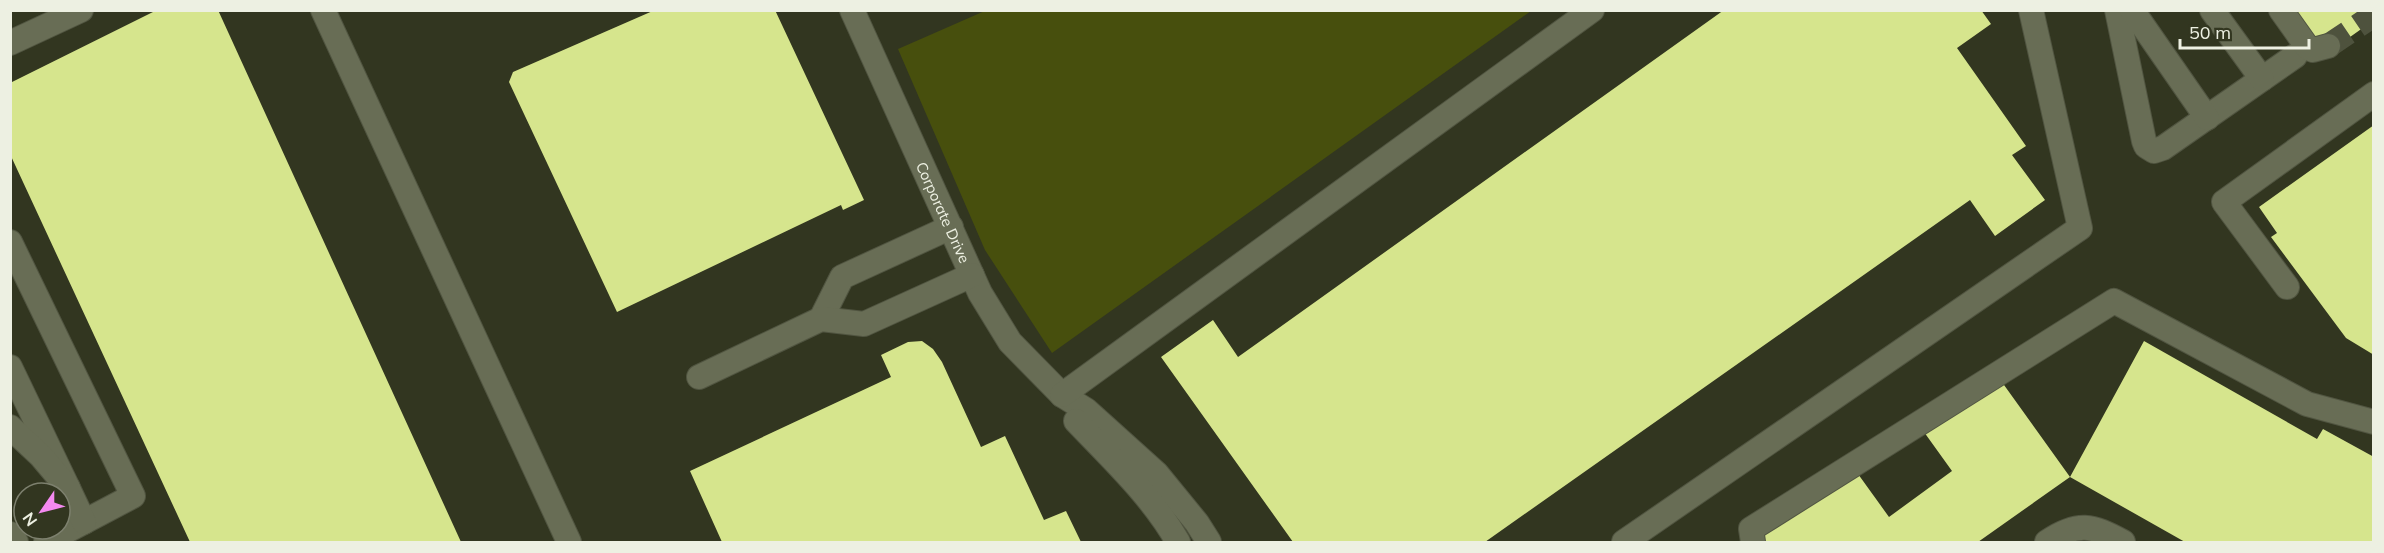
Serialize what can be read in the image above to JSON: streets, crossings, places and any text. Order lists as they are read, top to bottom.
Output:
{
  "streets": {
    "street": ["Corporate Drive"]
  },
  "scale_bar": "50 m",
  "north": "bottom left"
}
